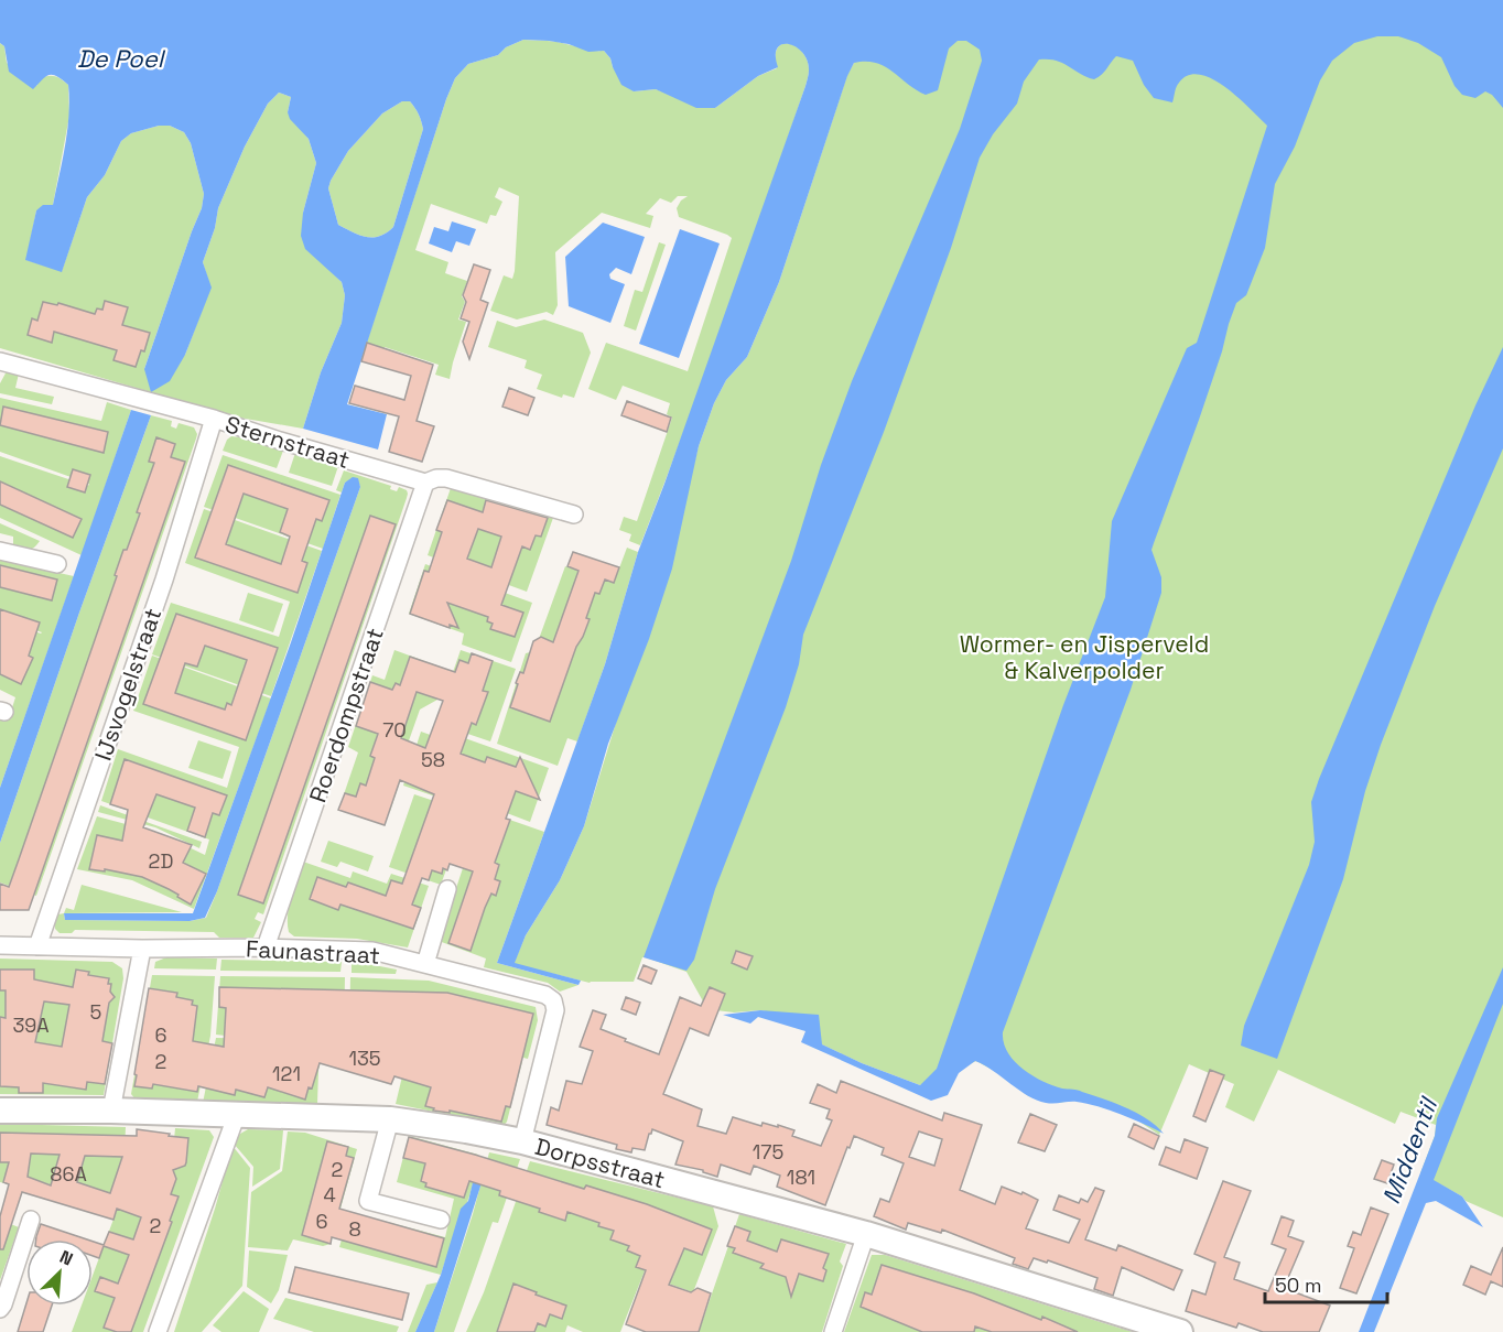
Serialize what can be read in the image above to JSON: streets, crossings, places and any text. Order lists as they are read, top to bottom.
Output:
{
  "streets": {
    "street": [
      "Sternstraat",
      "IJsvogelstraat",
      "Roerdompstraat",
      "Faunastraat",
      "Dorpsstraat"
    ]
  },
  "crossings": [
    ["Sternstraat", "IJsvogelstraat"],
    ["Sternstraat", "Roerdompstraat"],
    ["IJsvogelstraat", "Faunastraat"],
    ["Roerdompstraat", "Faunastraat"],
    ["Faunastraat", "Dorpsstraat"]
  ],
  "water": ["De Poel", "Middentil"],
  "parks": ["Wormer- en Jisperveld & Kalverpolder"],
  "house_numbers": [
    "70",
    "58",
    "2D",
    "5",
    "39A",
    "6",
    "135",
    "2",
    "121",
    "175",
    "2",
    "86A",
    "181",
    "4",
    "6",
    "2",
    "8"
  ],
  "scale_bar": "50 m",
  "north": "top right"
}
